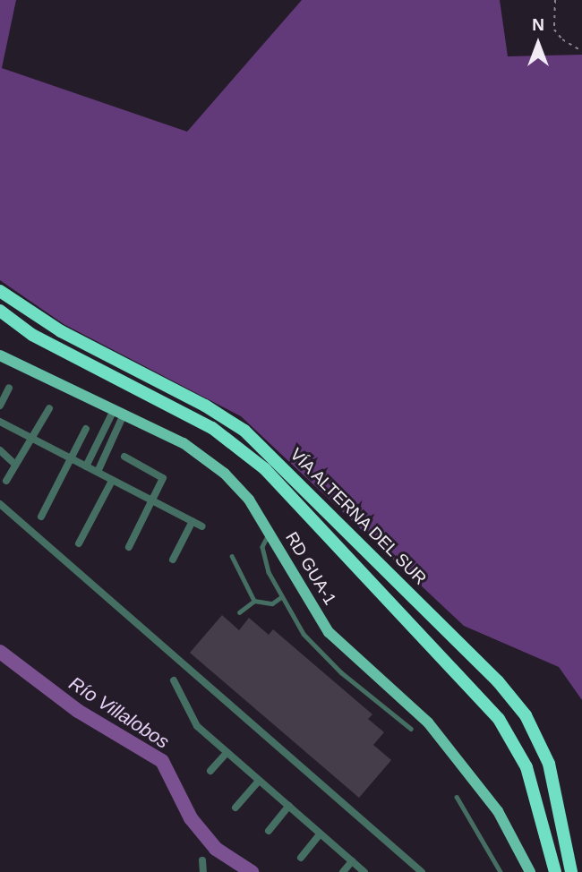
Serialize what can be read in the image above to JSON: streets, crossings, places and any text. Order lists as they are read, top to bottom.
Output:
{
  "streets": {
    "highway": ["VÍA ALTERNA DEL SUR"],
    "main road": ["RD GUA-1"]
  },
  "water": ["Río Villalobos"],
  "north": "top"
}
